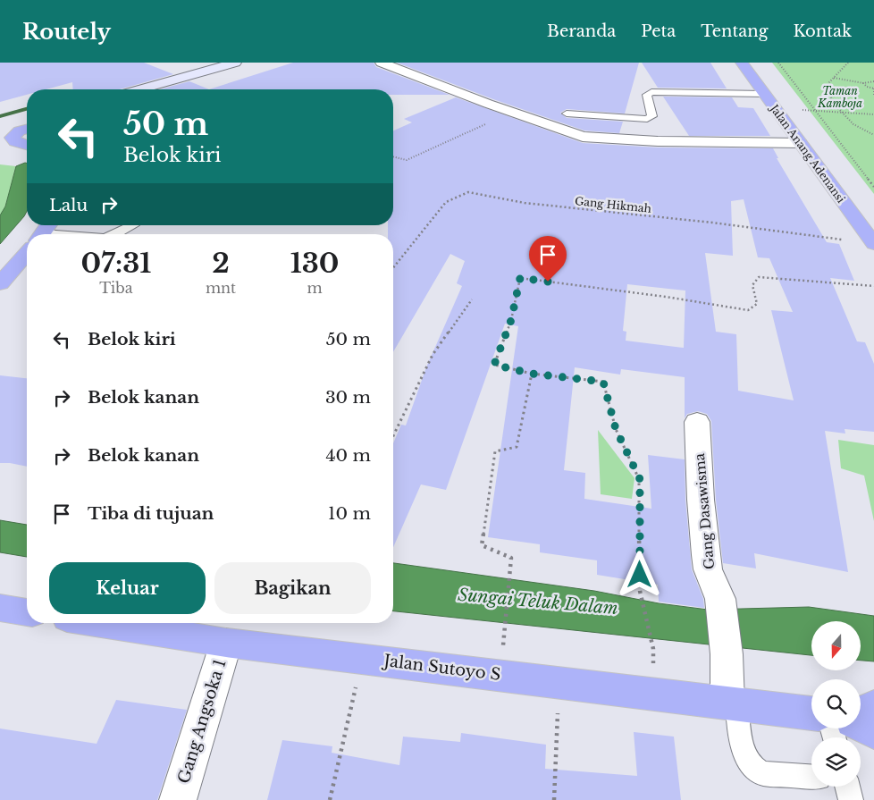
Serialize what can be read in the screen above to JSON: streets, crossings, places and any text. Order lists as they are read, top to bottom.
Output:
{
  "streets": {
    "highway": ["Jalan Anang Adenansi", "Jalan Sutoyo S"],
    "street": ["Gang Dasawisma", "Gang Angsoka 1"],
    "path": ["Gang Hikmah"]
  },
  "crossings": [
    ["Jalan Anang Adenansi", "Gang Hikmah"],
    ["Gang Dasawisma", "Jalan Sutoyo S"],
    ["Jalan Sutoyo S", "Gang Angsoka 1"]
  ],
  "water": ["Sungai Teluk Dalam"],
  "parks": ["Taman Kamboja"],
  "north": "bottom",
  "page": {
    "header": "Routely",
    "nav": [
      "Beranda",
      "Peta",
      "Tentang",
      "Kontak"
    ],
    "turn": ["50 m", "Belok kiri"],
    "then": "Lalu",
    "eta": [
      "07:31",
      "Tiba",
      "2",
      "mnt",
      "130",
      "m"
    ],
    "list": [
      {
        "name": "Belok kiri",
        "value": "50 m"
      },
      {
        "name": "Belok kanan",
        "value": "30 m"
      },
      {
        "name": "Belok kanan",
        "value": "40 m"
      },
      {
        "name": "Tiba di tujuan",
        "value": "10 m"
      }
    ],
    "buttons": ["Keluar", "Bagikan"]
  }
}
